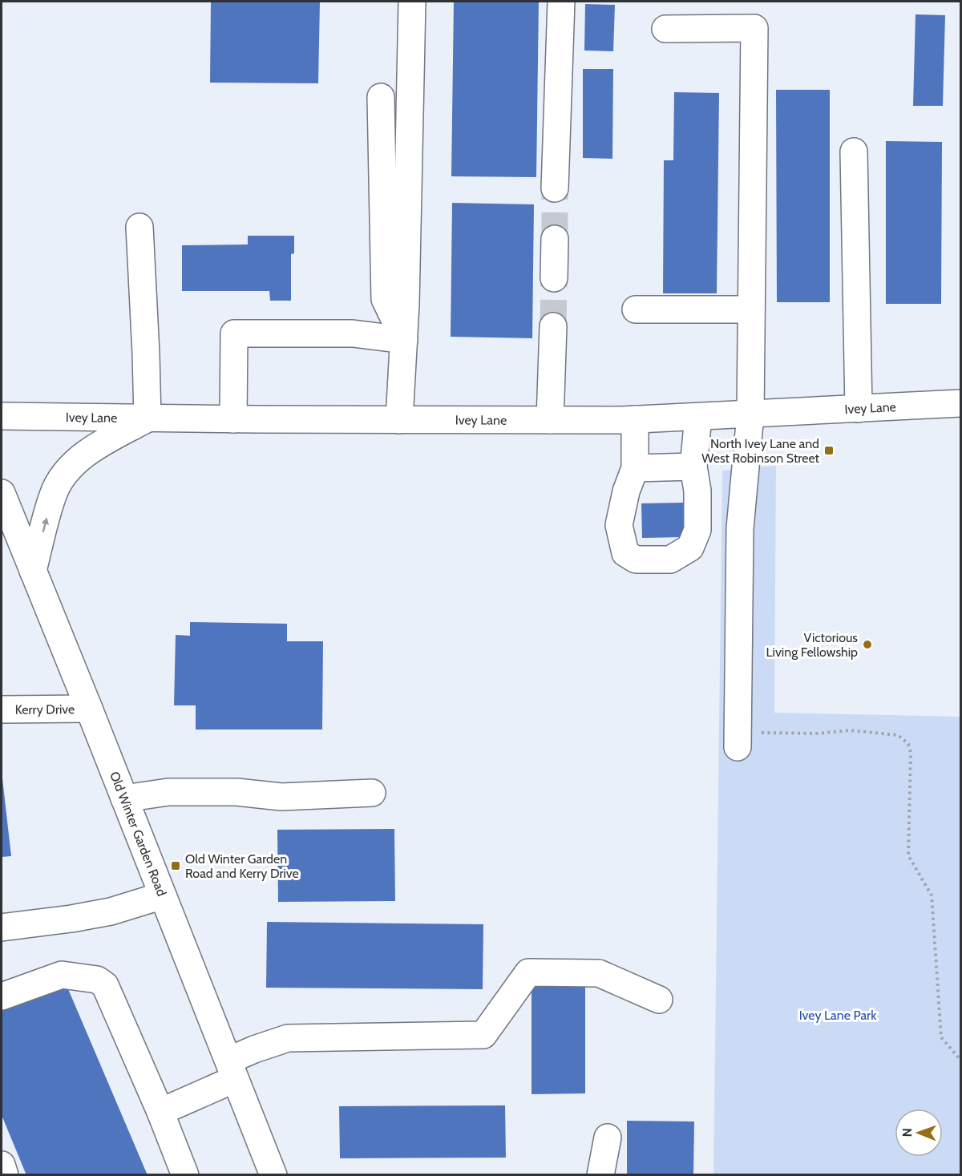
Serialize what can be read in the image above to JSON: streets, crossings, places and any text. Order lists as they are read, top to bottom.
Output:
{
  "streets": {
    "street": ["Ivey Lane", "Kerry Drive", "Old Winter Garden Road"]
  },
  "crossings": [
    ["Kerry Drive", "Old Winter Garden Road"]
  ],
  "parks": ["Ivey Lane Park"],
  "places": {
    "transit": ["North Ivey Lane and West Robinson Street", "Old Winter Garden Road and Kerry Drive"],
    "other": ["Victorious Living Fellowship"]
  },
  "north": "left"
}
